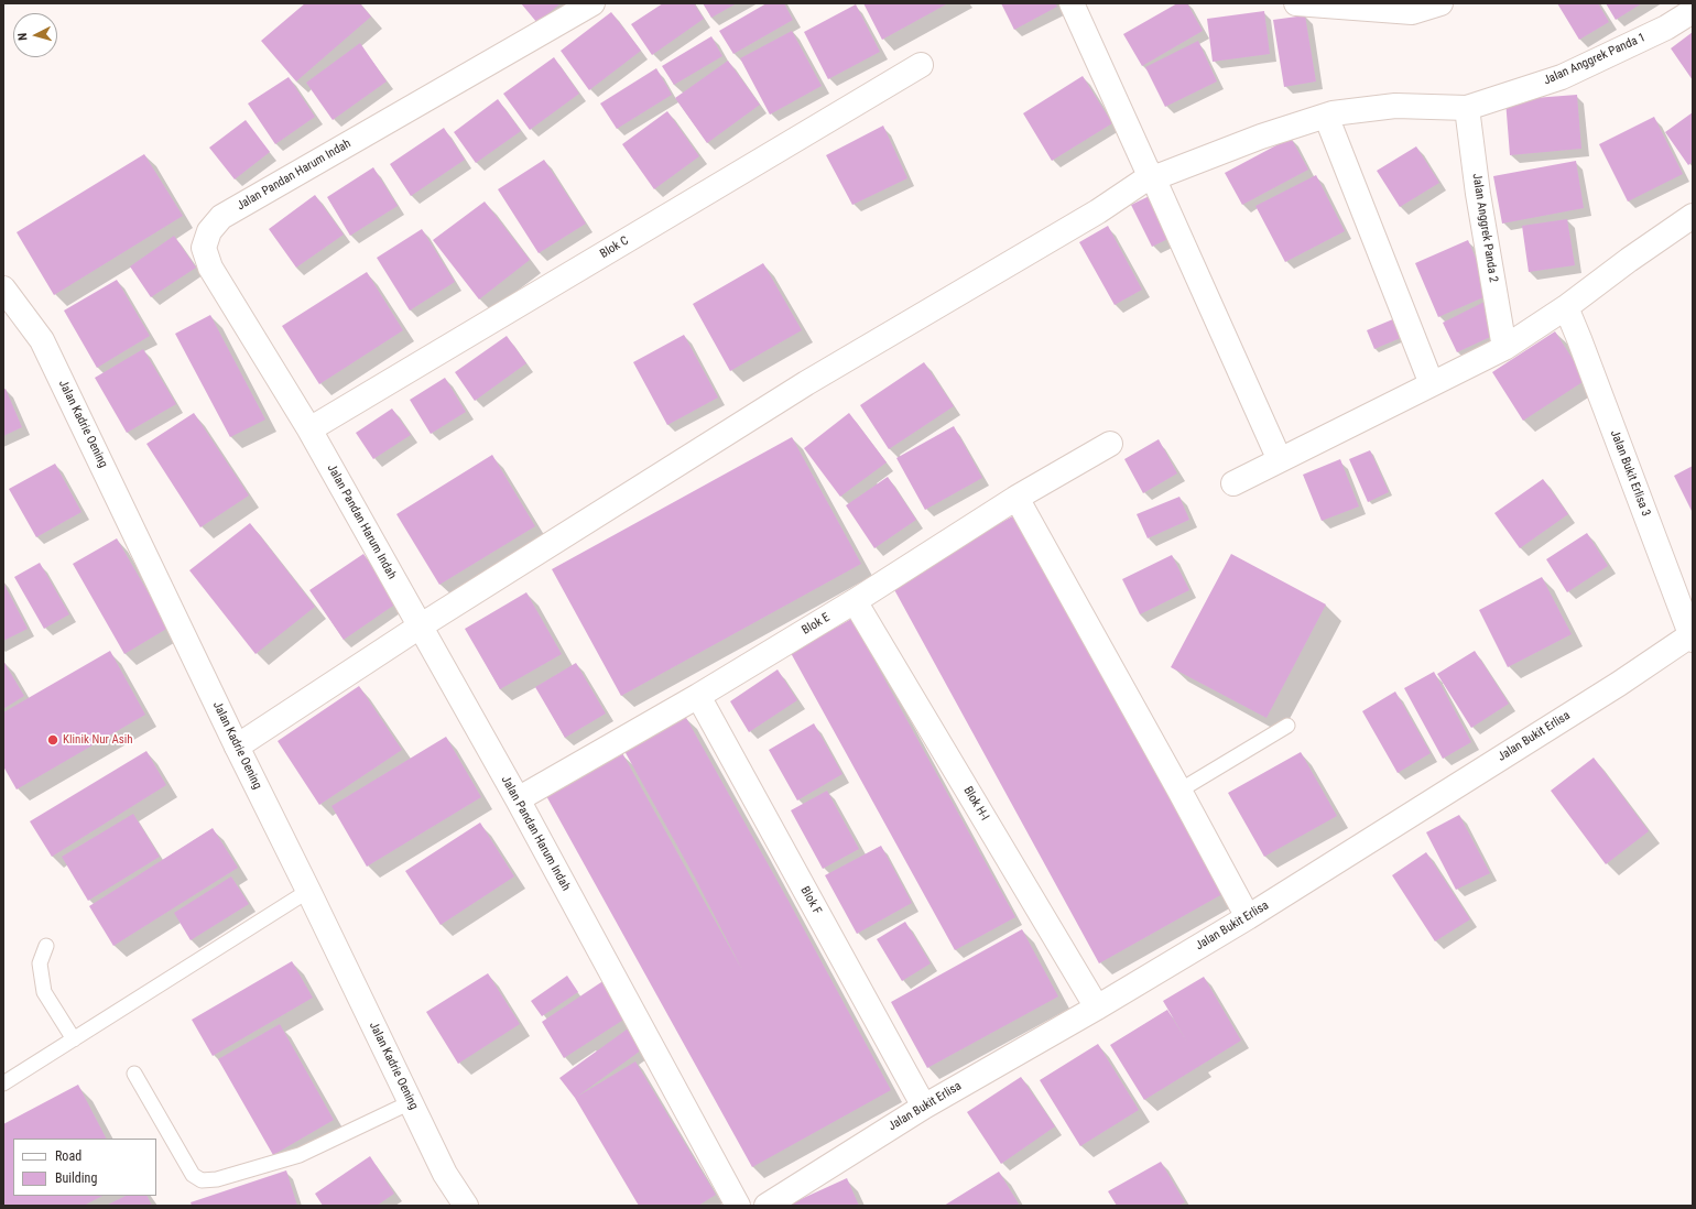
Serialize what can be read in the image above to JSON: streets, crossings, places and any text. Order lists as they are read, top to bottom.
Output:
{
  "streets": {
    "street": [
      "Jalan Anggrek Panda 1",
      "Jalan Pandan Harum Indah",
      "Jalan Anggrek Panda 2",
      "Blok C",
      "Jalan Kadrie Oening",
      "Jalan Bukit Erlisa 3",
      "Blok E",
      "Jalan Bukit Erlisa",
      "Blok H-I",
      "Blok F"
    ]
  },
  "crossings": [
    ["Jalan Anggrek Panda 1", "Jalan Anggrek Panda 2"],
    ["Jalan Pandan Harum Indah", "Blok C"],
    ["Jalan Pandan Harum Indah", "Blok E"],
    ["Jalan Bukit Erlisa 3", "Jalan Bukit Erlisa"],
    ["Blok E", "Blok H-I"],
    ["Blok E", "Blok F"],
    ["Jalan Bukit Erlisa", "Blok H-I"],
    ["Jalan Bukit Erlisa", "Blok F"]
  ],
  "places": ["Klinik Nur Asih"],
  "legend": ["Road", "Building"],
  "north": "left"
}
